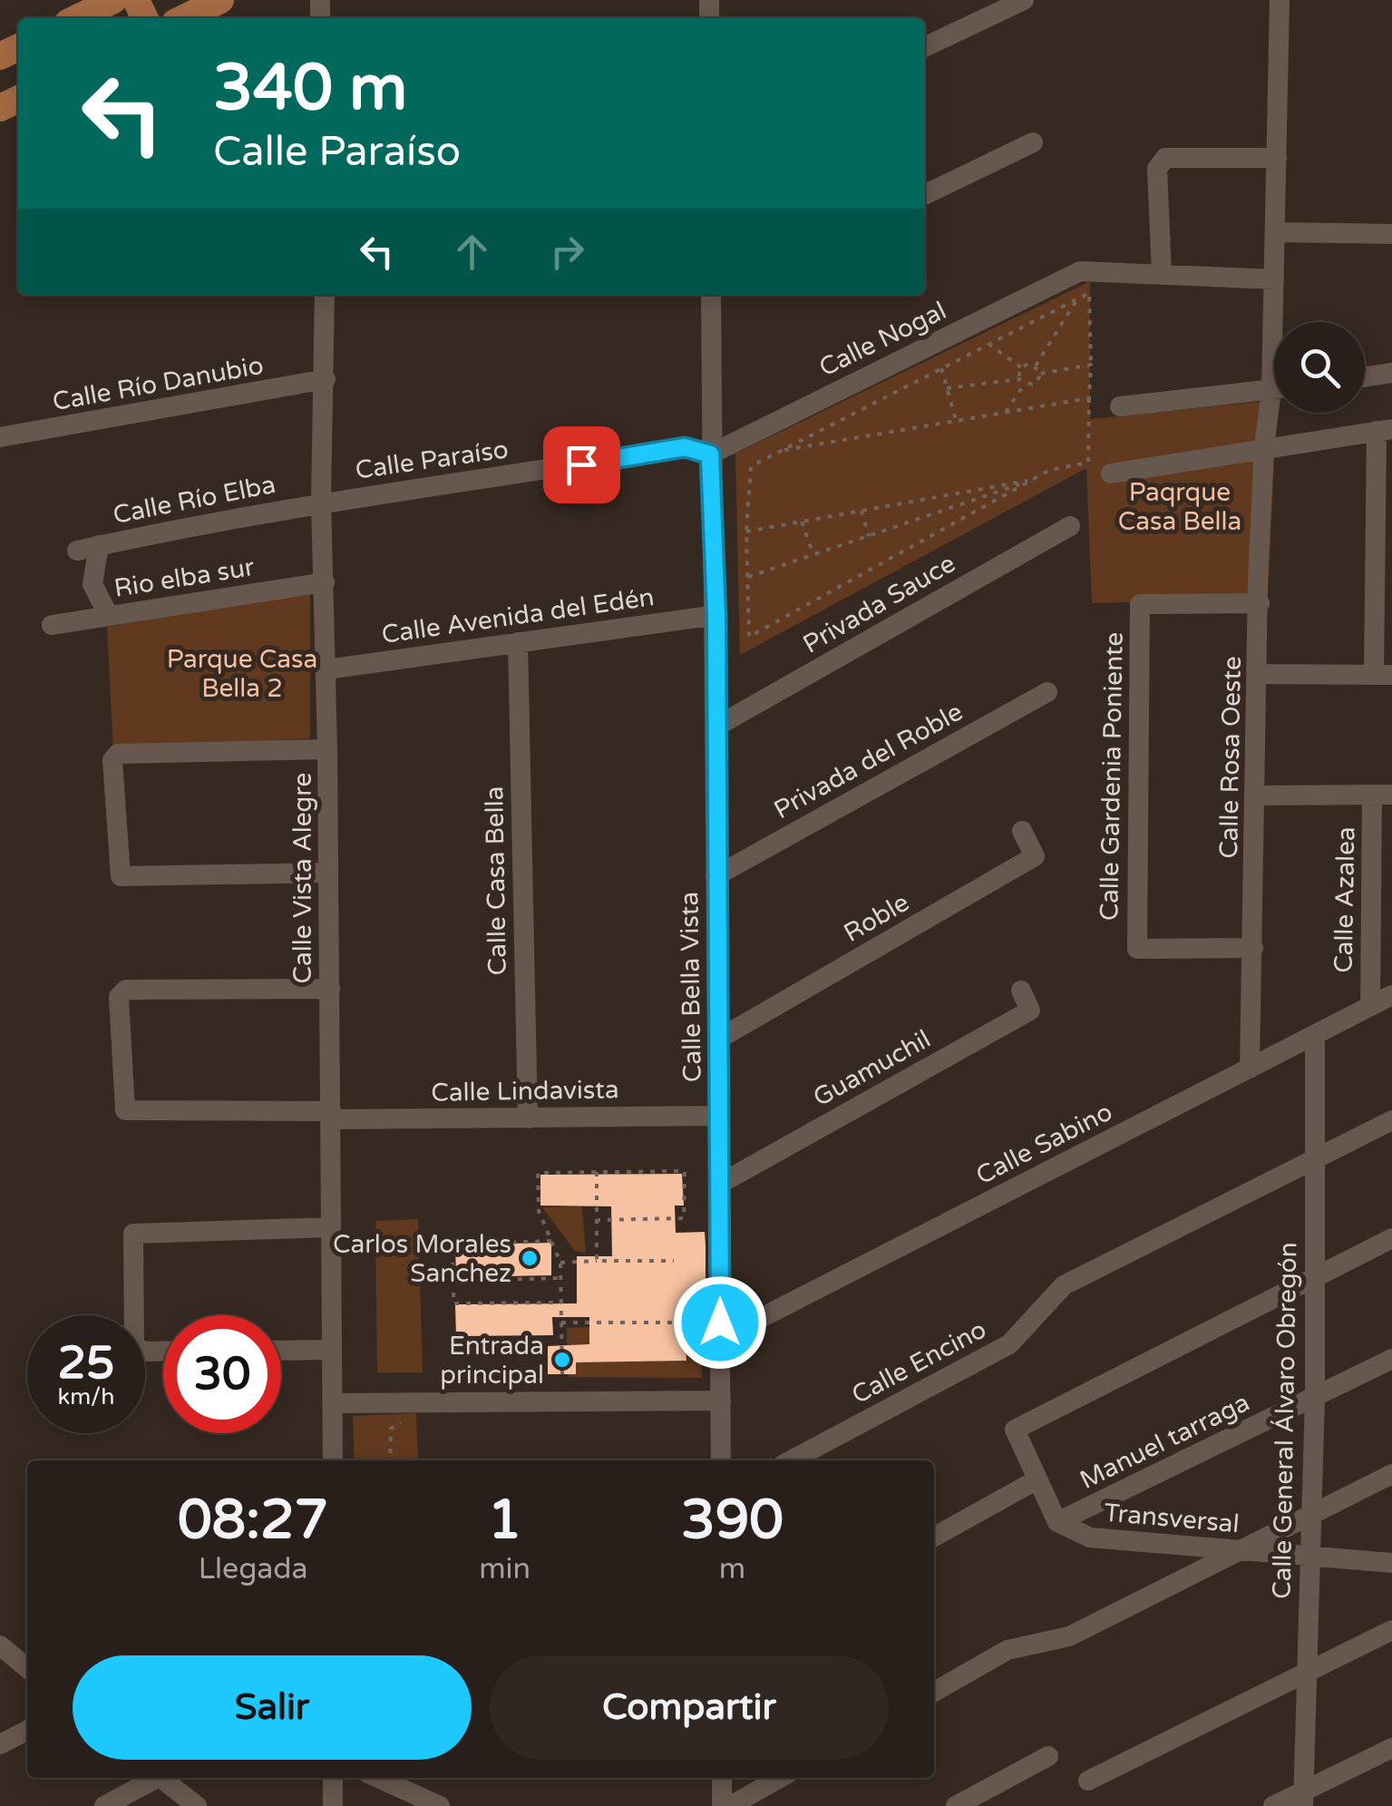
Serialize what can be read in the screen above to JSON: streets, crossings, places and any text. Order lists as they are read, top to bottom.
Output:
{
  "streets": {
    "street": [
      "Calle Nogal",
      "Calle Río Danubio",
      "Calle Paraíso",
      "Calle Río Elba",
      "Rio elba sur",
      "Privada Sauce",
      "Calle Avenida del Edén",
      "Calle Rosa Oeste",
      "Privada del Roble",
      "Calle Gardenia Poniente",
      "Calle Vista Alegre",
      "Calle Casa Bella",
      "Calle Azalea",
      "Roble",
      "Calle Bella Vista",
      "Guamuchil",
      "Calle Lindavista",
      "Calle Sabino",
      "Calle Encino",
      "Calle General Álvaro Obregón",
      "Manuel tarraga",
      "Transversal"
    ]
  },
  "crossings": [
    ["Calle Nogal", "Calle Paraíso"],
    ["Calle Nogal", "Calle Bella Vista"],
    ["Calle Río Danubio", "Calle Vista Alegre"],
    ["Calle Paraíso", "Calle Río Elba"],
    ["Calle Paraíso", "Calle Vista Alegre"],
    ["Calle Paraíso", "Calle Bella Vista"],
    ["Calle Río Elba", "Calle Vista Alegre"],
    ["Rio elba sur", "Calle Vista Alegre"],
    ["Privada Sauce", "Calle Bella Vista"],
    ["Calle Avenida del Edén", "Calle Vista Alegre"],
    ["Calle Avenida del Edén", "Calle Casa Bella"],
    ["Calle Avenida del Edén", "Calle Bella Vista"],
    ["Calle Rosa Oeste", "Calle Gardenia Poniente"],
    ["Calle Rosa Oeste", "Calle Sabino"],
    ["Privada del Roble", "Calle Bella Vista"],
    ["Calle Vista Alegre", "Calle Lindavista"],
    ["Calle Casa Bella", "Calle Lindavista"],
    ["Calle Azalea", "Calle Sabino"],
    ["Roble", "Calle Bella Vista"],
    ["Calle Bella Vista", "Guamuchil"],
    ["Calle Bella Vista", "Calle Lindavista"],
    ["Calle Bella Vista", "Calle Sabino"],
    ["Calle Sabino", "Calle General Álvaro Obregón"],
    ["Calle Encino", "Calle General Álvaro Obregón"],
    ["Calle General Álvaro Obregón", "Manuel tarraga"],
    ["Calle General Álvaro Obregón", "Transversal"],
    ["Manuel tarraga", "Transversal"]
  ],
  "parks": ["Paqrque Casa Bella", "Parque Casa Bella 2"],
  "places": ["Carlos Morales Sanchez", "Entrada principal"],
  "page": {
    "turn": ["340 m", "Calle Paraíso"],
    "speed": "25 km/h",
    "limit": "30",
    "eta": [
      "08:27",
      "Llegada",
      "1",
      "min",
      "390",
      "m"
    ],
    "buttons": ["Salir", "Compartir"]
  }
}
